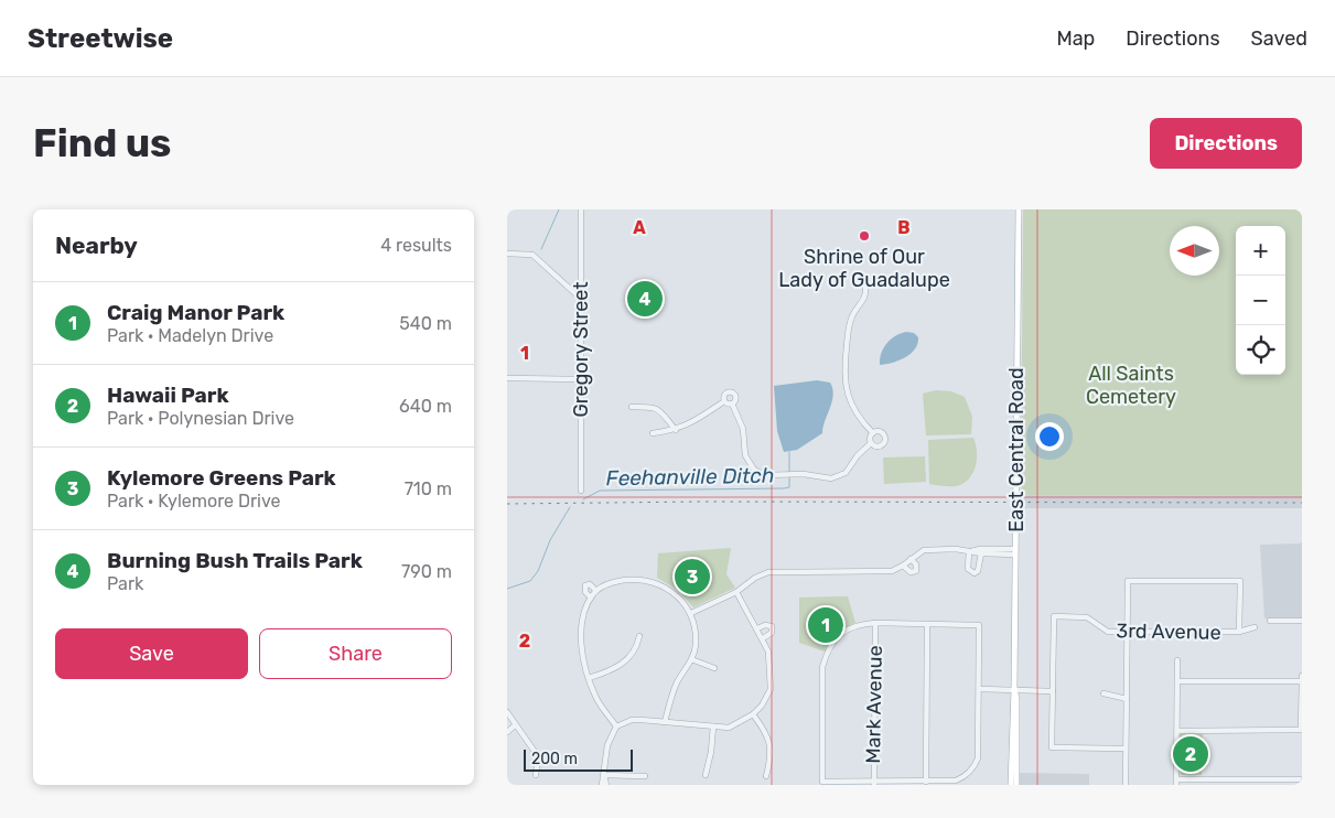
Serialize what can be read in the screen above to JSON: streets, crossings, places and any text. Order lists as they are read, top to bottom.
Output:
{
  "streets": {
    "main road": ["East Central Road"],
    "street": ["Gregory Street", "3rd Avenue", "Mark Avenue"]
  },
  "water": ["Feehanville Ditch"],
  "parks": ["All Saints Cemetery"],
  "places": ["Shrine of Our Lady of Guadalupe"],
  "scale_bar": "200 m",
  "north": "left",
  "page": {
    "header": "Streetwise",
    "nav": ["Map", "Directions", "Saved"],
    "buttons": [
      "Directions",
      ["Save", "Share"]
    ],
    "title": "Find us",
    "heading": ["Nearby", "4 results"],
    "map_buttons": ["+", "−"],
    "pins": [
      "4",
      "3",
      "1",
      "2"
    ],
    "list": [
      {
        "mark": "1",
        "name": "Craig Manor Park",
        "note": "Park · Madelyn Drive",
        "value": "540 m"
      },
      {
        "mark": "2",
        "name": "Hawaii Park",
        "note": "Park · Polynesian Drive",
        "value": "640 m"
      },
      {
        "mark": "3",
        "name": "Kylemore Greens Park",
        "note": "Park · Kylemore Drive",
        "value": "710 m"
      },
      {
        "mark": "4",
        "name": "Burning Bush Trails Park",
        "note": "Park",
        "value": "790 m"
      }
    ],
    "scale": "200 m"
  },
  "grid": {
    "columns": ["A", "B"],
    "rows": ["1", "2"]
  }
}
